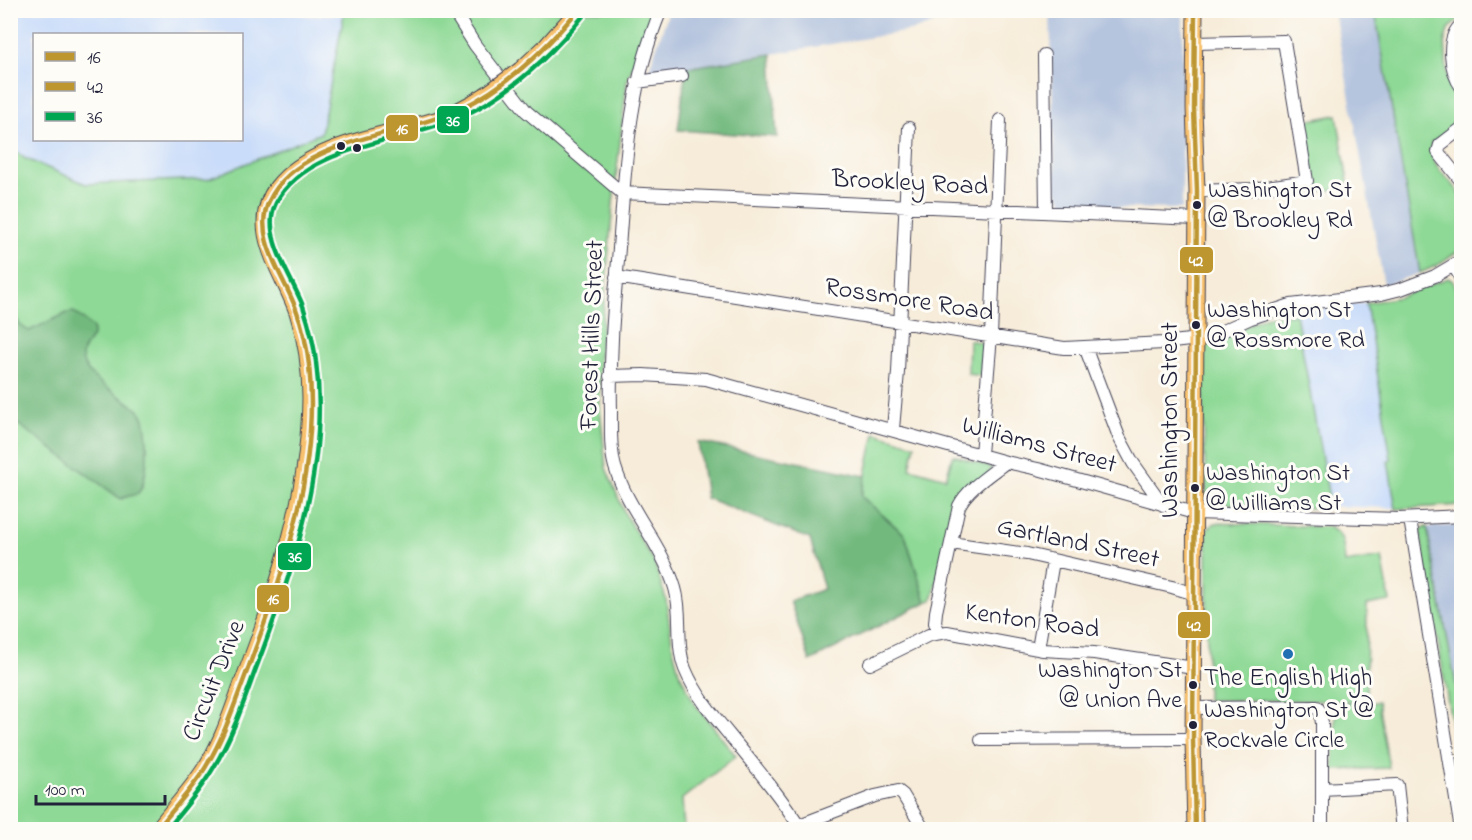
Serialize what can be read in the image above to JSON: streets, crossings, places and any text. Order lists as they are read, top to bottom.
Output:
{
  "streets": {
    "main road": ["Washington Street", "Circuit Drive"],
    "street": [
      "Brookley Road",
      "Rossmore Road",
      "Forest Hills Street",
      "Williams Street",
      "Gartland Street",
      "Kenton Road"
    ]
  },
  "crossings": [
    ["Brookley Road", "Forest Hills Street"],
    ["Brookley Road", "Washington Street"],
    ["Rossmore Road", "Forest Hills Street"],
    ["Rossmore Road", "Washington Street"],
    ["Forest Hills Street", "Williams Street"],
    ["Washington Street", "Williams Street"],
    ["Washington Street", "Gartland Street"],
    ["Washington Street", "Kenton Road"]
  ],
  "places": [
    "Washington St @ Brookley Rd",
    "Washington St @ Rossmore Rd",
    "Washington St @ Williams St",
    "The English High",
    "Washington St @ Union Ave",
    "Washington St @ Rockvale Circle"
  ],
  "lines": ["transit line 16", "transit line 42", "transit line 36"],
  "legend": ["16", "42", "36"],
  "scale_bar": "100 m"
}
